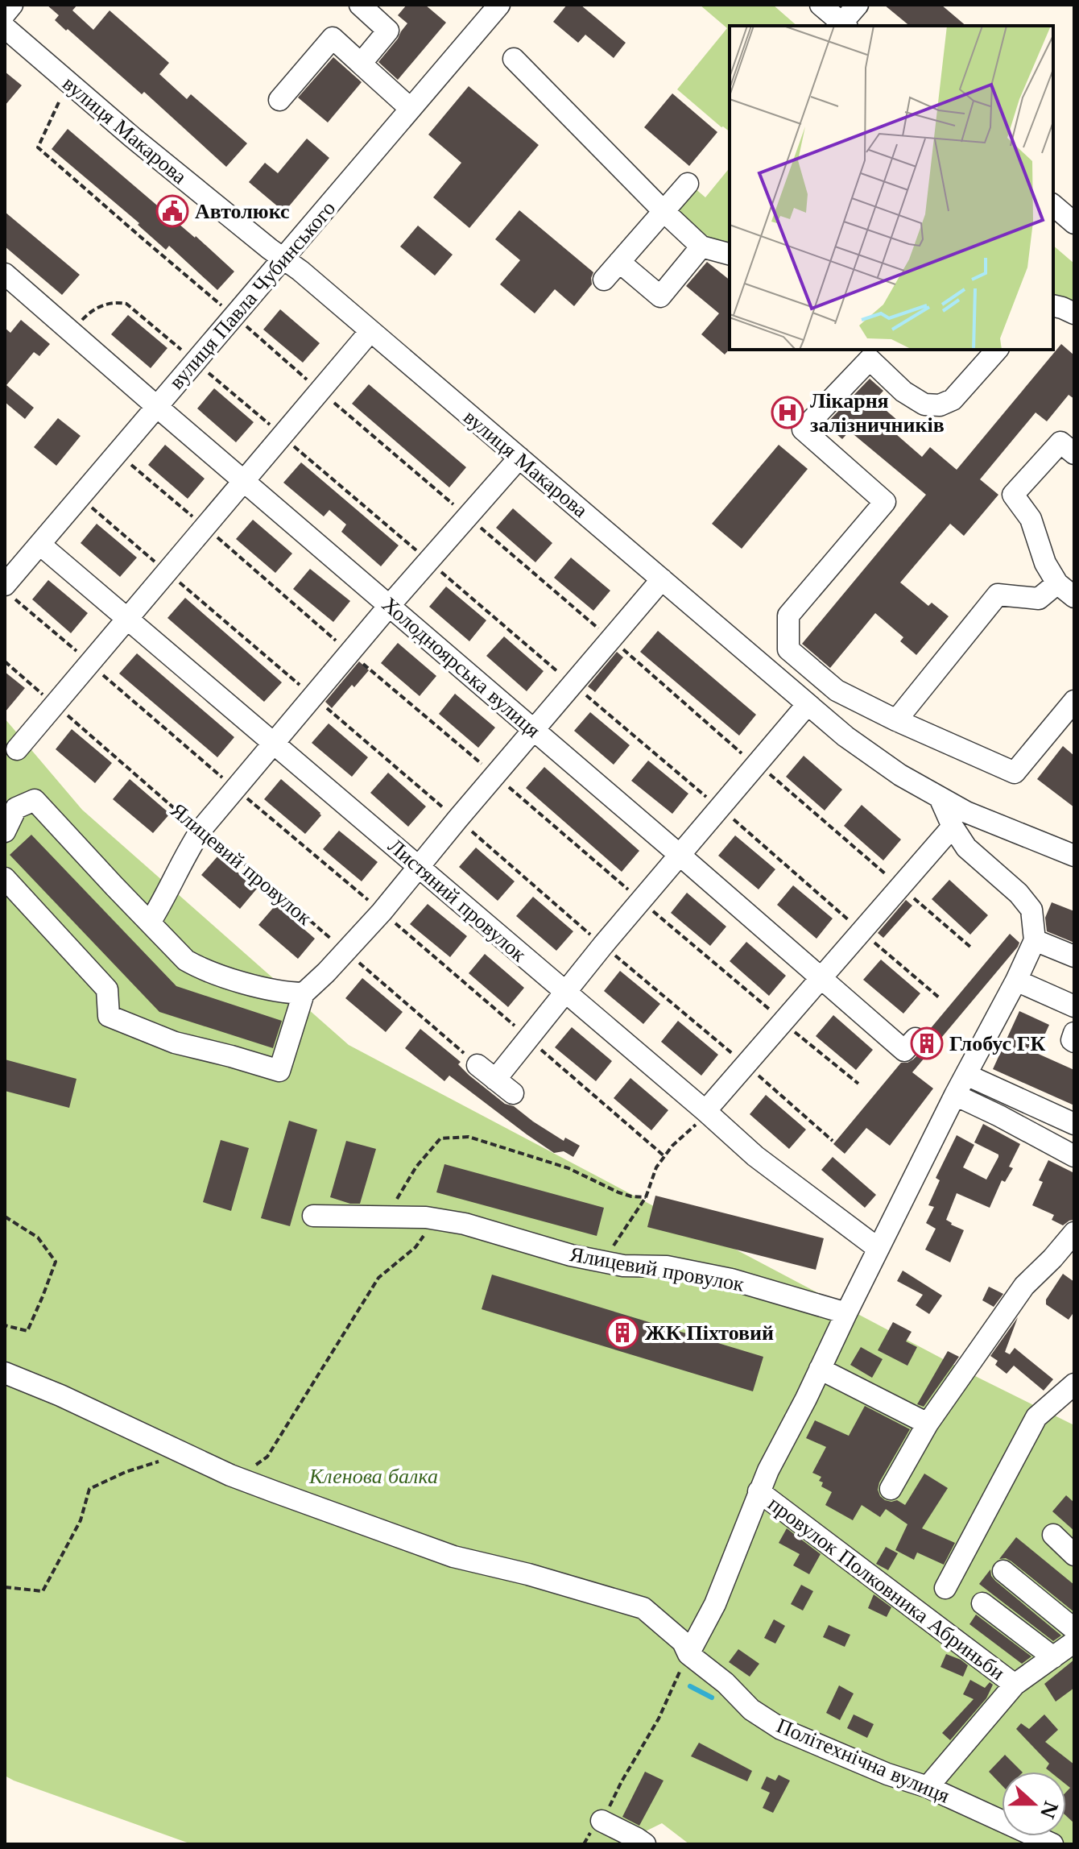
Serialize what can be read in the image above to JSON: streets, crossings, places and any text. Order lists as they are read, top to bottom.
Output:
{
  "streets": {
    "street": [
      "вулиця Макарова",
      "вулиця Павла Чубинського",
      "Холодноярська вулиця",
      "Ялицевий провулок",
      "Листяний провулок",
      "провулок Полковника Абриньби",
      "Політехнічна вулиця"
    ]
  },
  "crossings": [
    ["вулиця Макарова", "вулиця Павла Чубинського"],
    ["вулиця Павла Чубинського", "Холодноярська вулиця"],
    ["вулиця Павла Чубинського", "Листяний провулок"],
    ["Ялицевий провулок", "провулок Полковника Абриньби"],
    ["Листяний провулок", "провулок Полковника Абриньби"],
    ["провулок Полковника Абриньби", "Політехнічна вулиця"]
  ],
  "parks": ["Кленова балка"],
  "places": {
    "public building": ["Автолюкс"],
    "hospital": ["Лікарня залізничників"],
    "building": ["Глобус ГК", "ЖК Піхтовий"]
  },
  "north": "right"
}
